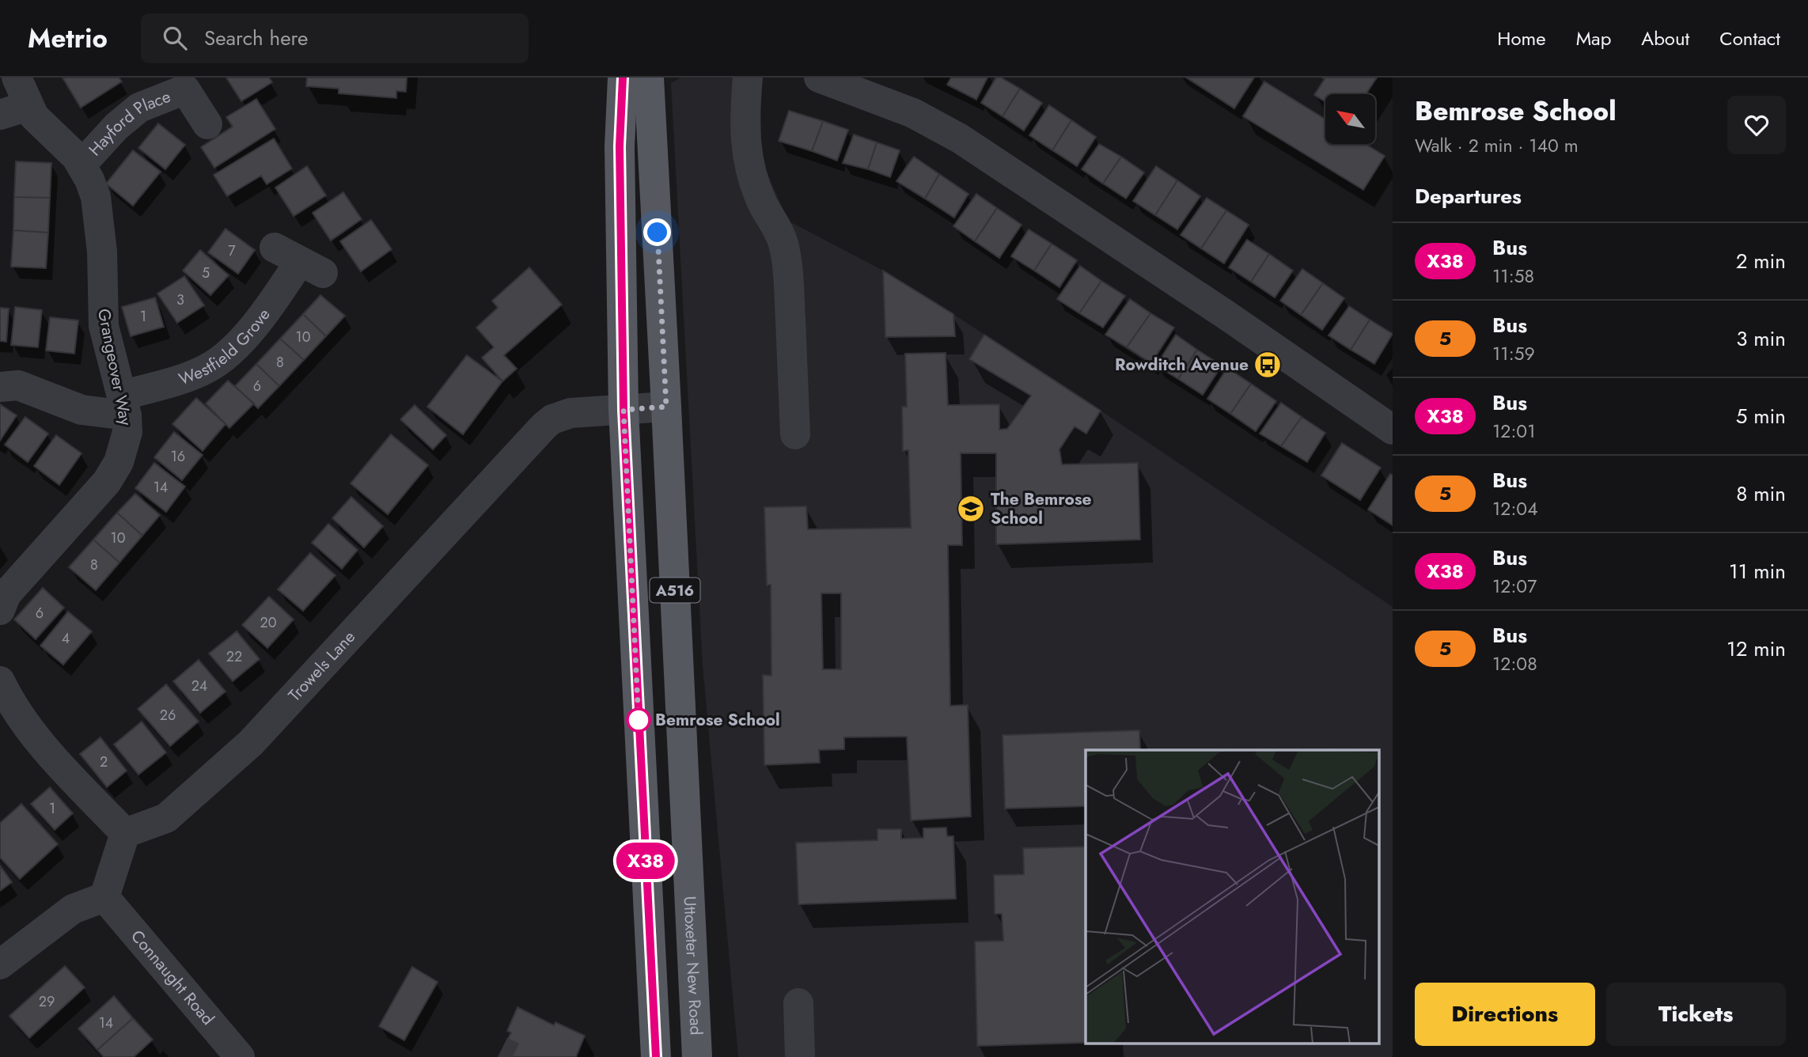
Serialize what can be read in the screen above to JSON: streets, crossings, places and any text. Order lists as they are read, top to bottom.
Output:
{
  "streets": {
    "main road": ["A516", "Uttoxeter New Road"],
    "street": [
      "Hayford Place",
      "Westfield Grove",
      "Grangeover Way",
      "Trowels Lane",
      "Connaught Road"
    ]
  },
  "crossings": [
    ["Hayford Place", "Grangeover Way"],
    ["Westfield Grove", "Grangeover Way"],
    ["A516", "Trowels Lane"],
    ["Trowels Lane", "Uttoxeter New Road"]
  ],
  "places": {
    "bus stop": ["Rowditch Avenue"],
    "school or university": ["The Bemrose School"],
    "other": ["Bemrose School"]
  },
  "lines": ["bus line X38"],
  "house_numbers": [
    "7",
    "5",
    "3",
    "1",
    "10",
    "8",
    "6",
    "16",
    "14",
    "10",
    "8",
    "6",
    "20",
    "4",
    "22",
    "24",
    "26",
    "2",
    "1",
    "29",
    "14"
  ],
  "north": "top left",
  "page": {
    "header": "Metrio",
    "search": "Search here",
    "nav": [
      "Home",
      "Map",
      "About",
      "Contact"
    ],
    "on_map": "X38",
    "heading": [
      ["Bemrose School", "Walk · 2 min · 140 m"],
      "Departures"
    ],
    "list": [
      {
        "mark": "X38",
        "name": "Bus",
        "note": "11:58",
        "value": "2 min"
      },
      {
        "mark": "5",
        "name": "Bus",
        "note": "11:59",
        "value": "3 min"
      },
      {
        "mark": "X38",
        "name": "Bus",
        "note": "12:01",
        "value": "5 min"
      },
      {
        "mark": "5",
        "name": "Bus",
        "note": "12:04",
        "value": "8 min"
      },
      {
        "mark": "X38",
        "name": "Bus",
        "note": "12:07",
        "value": "11 min"
      },
      {
        "mark": "5",
        "name": "Bus",
        "note": "12:08",
        "value": "12 min"
      }
    ],
    "buttons": ["Directions", "Tickets"]
  }
}
